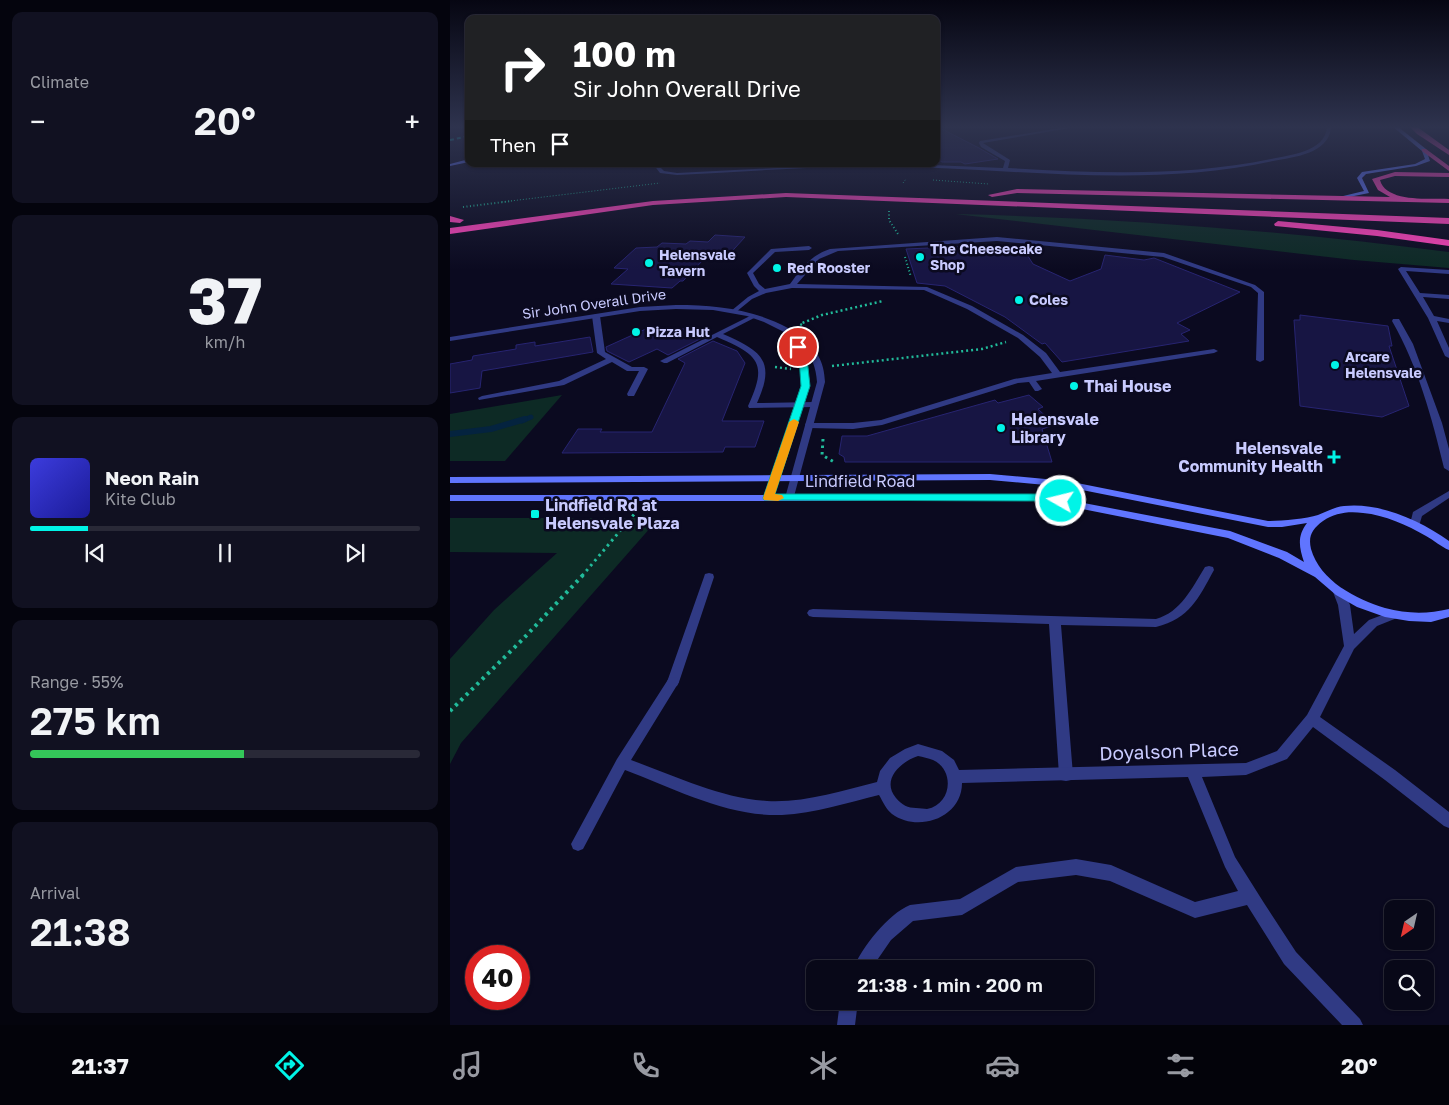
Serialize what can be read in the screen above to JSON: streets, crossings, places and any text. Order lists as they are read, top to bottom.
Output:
{
  "streets": {
    "street": ["Sir John Overall Drive", "Lindfield Road", "Doyalson Place"]
  },
  "places": {
    "other": [
      "The Cheesecake Shop",
      "Helensvale Tavern",
      "Red Rooster",
      "Coles",
      "Pizza Hut",
      "Arcare Helensvale",
      "Thai House",
      "Helensvale Library"
    ],
    "health": ["Helensvale Community Health"],
    "transit": ["Lindfield Rd at Helensvale Plaza"]
  },
  "north": "bottom left",
  "page": {
    "tile": [
      "Climate",
      ["37", "km/h"],
      ["Range · 55%", "275 km"],
      ["Arrival", "21:38"]
    ],
    "turn": ["100 m", "Sir John Overall Drive"],
    "heat": ["−", "20°", "+"],
    "then": "Then",
    "song": ["Neon Rain", "Kite Club"],
    "limit": "40",
    "trip": "21:38 · 1 min · 200 m",
    "tabs": ["21:37", "20°"]
  }
}
